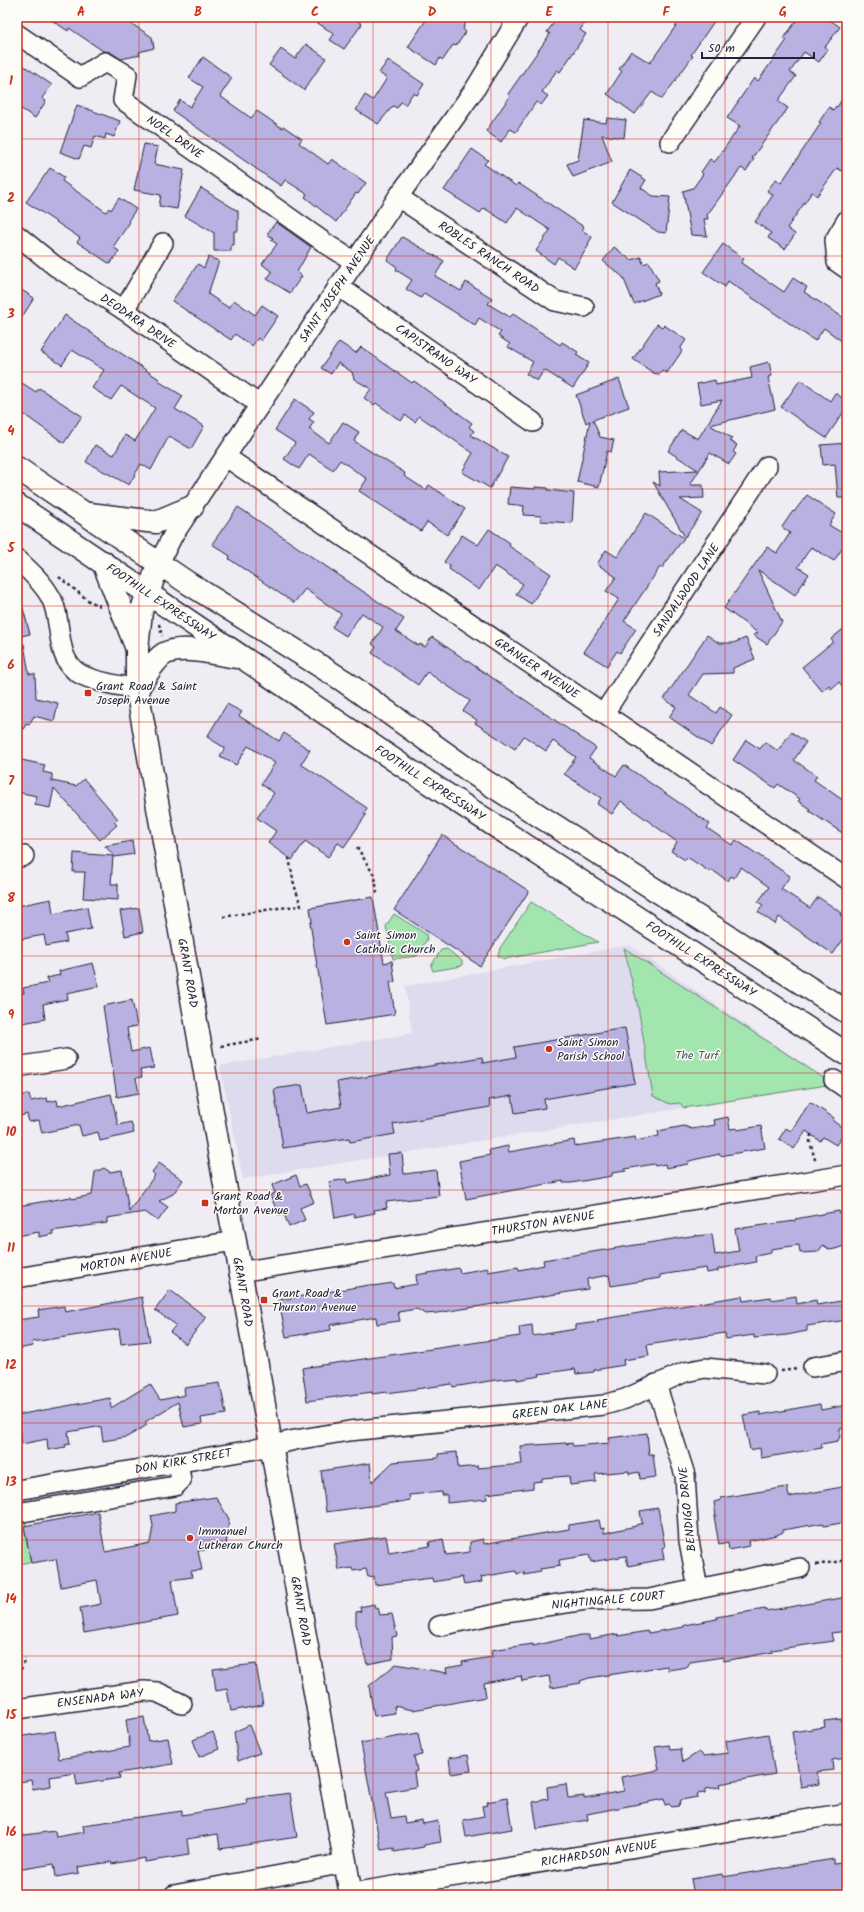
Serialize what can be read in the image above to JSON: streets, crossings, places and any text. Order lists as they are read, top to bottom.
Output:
{
  "streets": {
    "main road": ["FOOTHILL EXPRESSWAY", "GRANT ROAD"],
    "street": [
      "NOEL DRIVE",
      "ROBLES RANCH ROAD",
      "SAINT JOSEPH AVENUE",
      "DEODARA DRIVE",
      "CAPISTRANO WAY",
      "SANDALWOOD LANE",
      "GRANGER AVENUE",
      "THURSTON AVENUE",
      "MORTON AVENUE",
      "GREEN OAK LANE",
      "DON KIRK STREET",
      "BENDIGO DRIVE",
      "NIGHTINGALE COURT",
      "ENSENADA WAY",
      "RICHARDSON AVENUE"
    ]
  },
  "crossings": [
    ["NOEL DRIVE", "SAINT JOSEPH AVENUE"],
    ["ROBLES RANCH ROAD", "SAINT JOSEPH AVENUE"],
    ["SAINT JOSEPH AVENUE", "DEODARA DRIVE"],
    ["SAINT JOSEPH AVENUE", "CAPISTRANO WAY"],
    ["SAINT JOSEPH AVENUE", "GRANGER AVENUE"],
    ["SAINT JOSEPH AVENUE", "GRANT ROAD"],
    ["SANDALWOOD LANE", "GRANGER AVENUE"],
    ["FOOTHILL EXPRESSWAY", "GRANT ROAD"],
    ["GRANT ROAD", "THURSTON AVENUE"],
    ["GRANT ROAD", "MORTON AVENUE"],
    ["GRANT ROAD", "DON KIRK STREET"],
    ["GRANT ROAD", "RICHARDSON AVENUE"],
    ["GREEN OAK LANE", "DON KIRK STREET"],
    ["GREEN OAK LANE", "BENDIGO DRIVE"],
    ["BENDIGO DRIVE", "NIGHTINGALE COURT"]
  ],
  "parks": ["The Turf"],
  "places": {
    "transit": ["Grant Road & Saint Joseph Avenue", "Grant Road & Morton Avenue", "Grant Road & Thurston Avenue"],
    "other": ["Saint Simon Catholic Church", "Saint Simon Parish School", "Immanuel Lutheran Church"]
  },
  "scale_bar": "50 m",
  "grid": {
    "columns": [
      "A",
      "B",
      "C",
      "D",
      "E",
      "F",
      "G"
    ],
    "rows": [
      "1",
      "2",
      "3",
      "4",
      "5",
      "6",
      "7",
      "8",
      "9",
      "10",
      "11",
      "12",
      "13",
      "14",
      "15",
      "16"
    ]
  }
}
